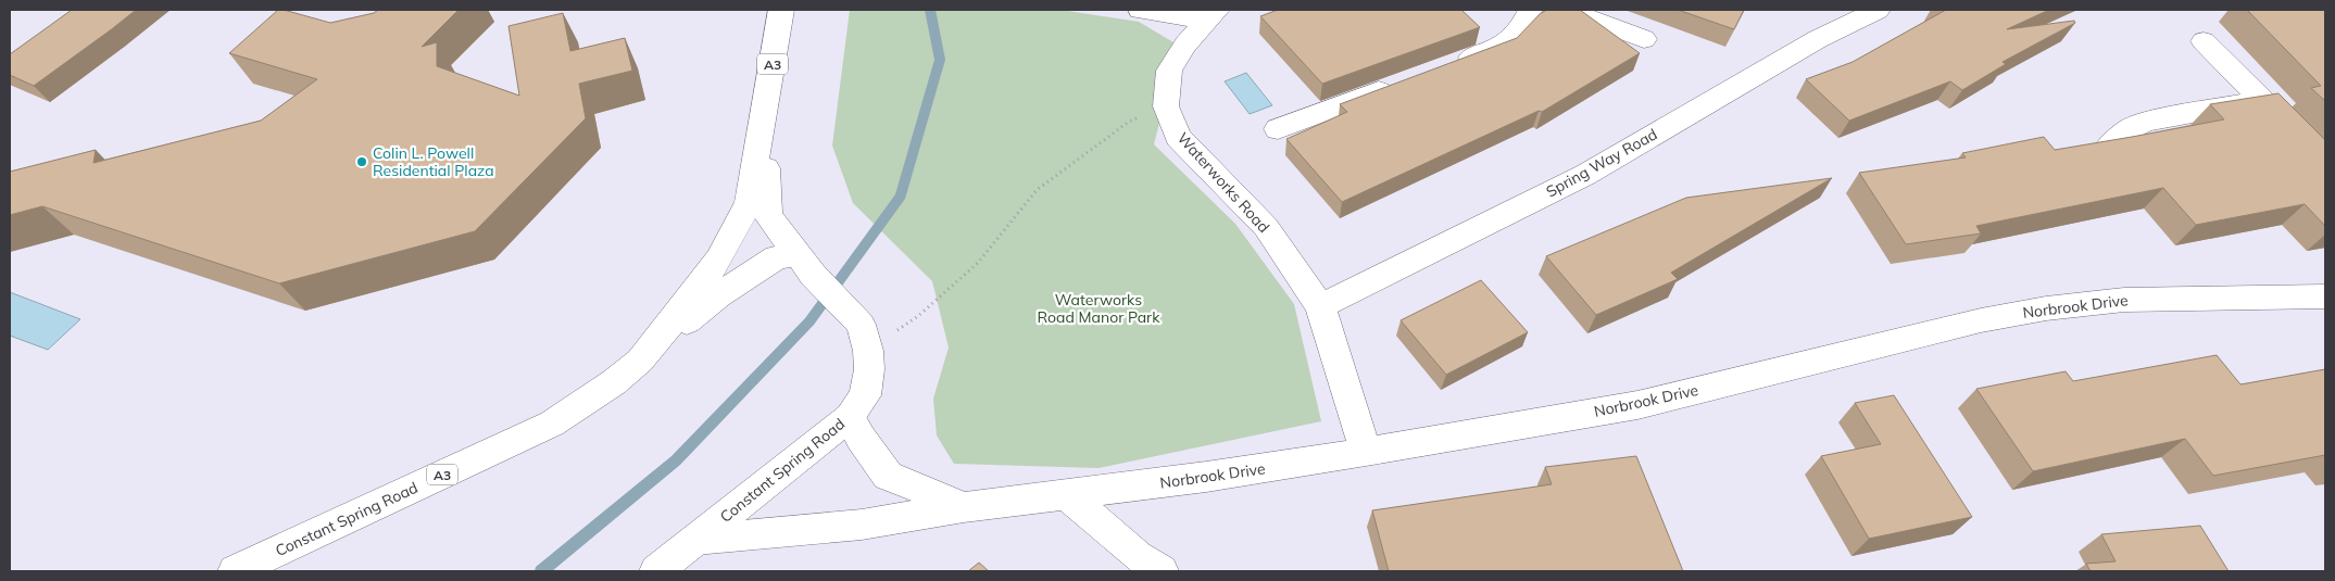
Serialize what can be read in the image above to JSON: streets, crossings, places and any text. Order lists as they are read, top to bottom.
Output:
{
  "streets": {
    "street": [
      "A3",
      "Spring Way Road",
      "Waterworks Road",
      "Norbrook Drive",
      "Constant Spring Road"
    ]
  },
  "crossings": [
    ["Spring Way Road", "Waterworks Road"],
    ["Waterworks Road", "Norbrook Drive"],
    ["Norbrook Drive", "Constant Spring Road"]
  ],
  "parks": ["Waterworks Road Manor Park"],
  "places": ["Colin L. Powell Residential Plaza"]
}
